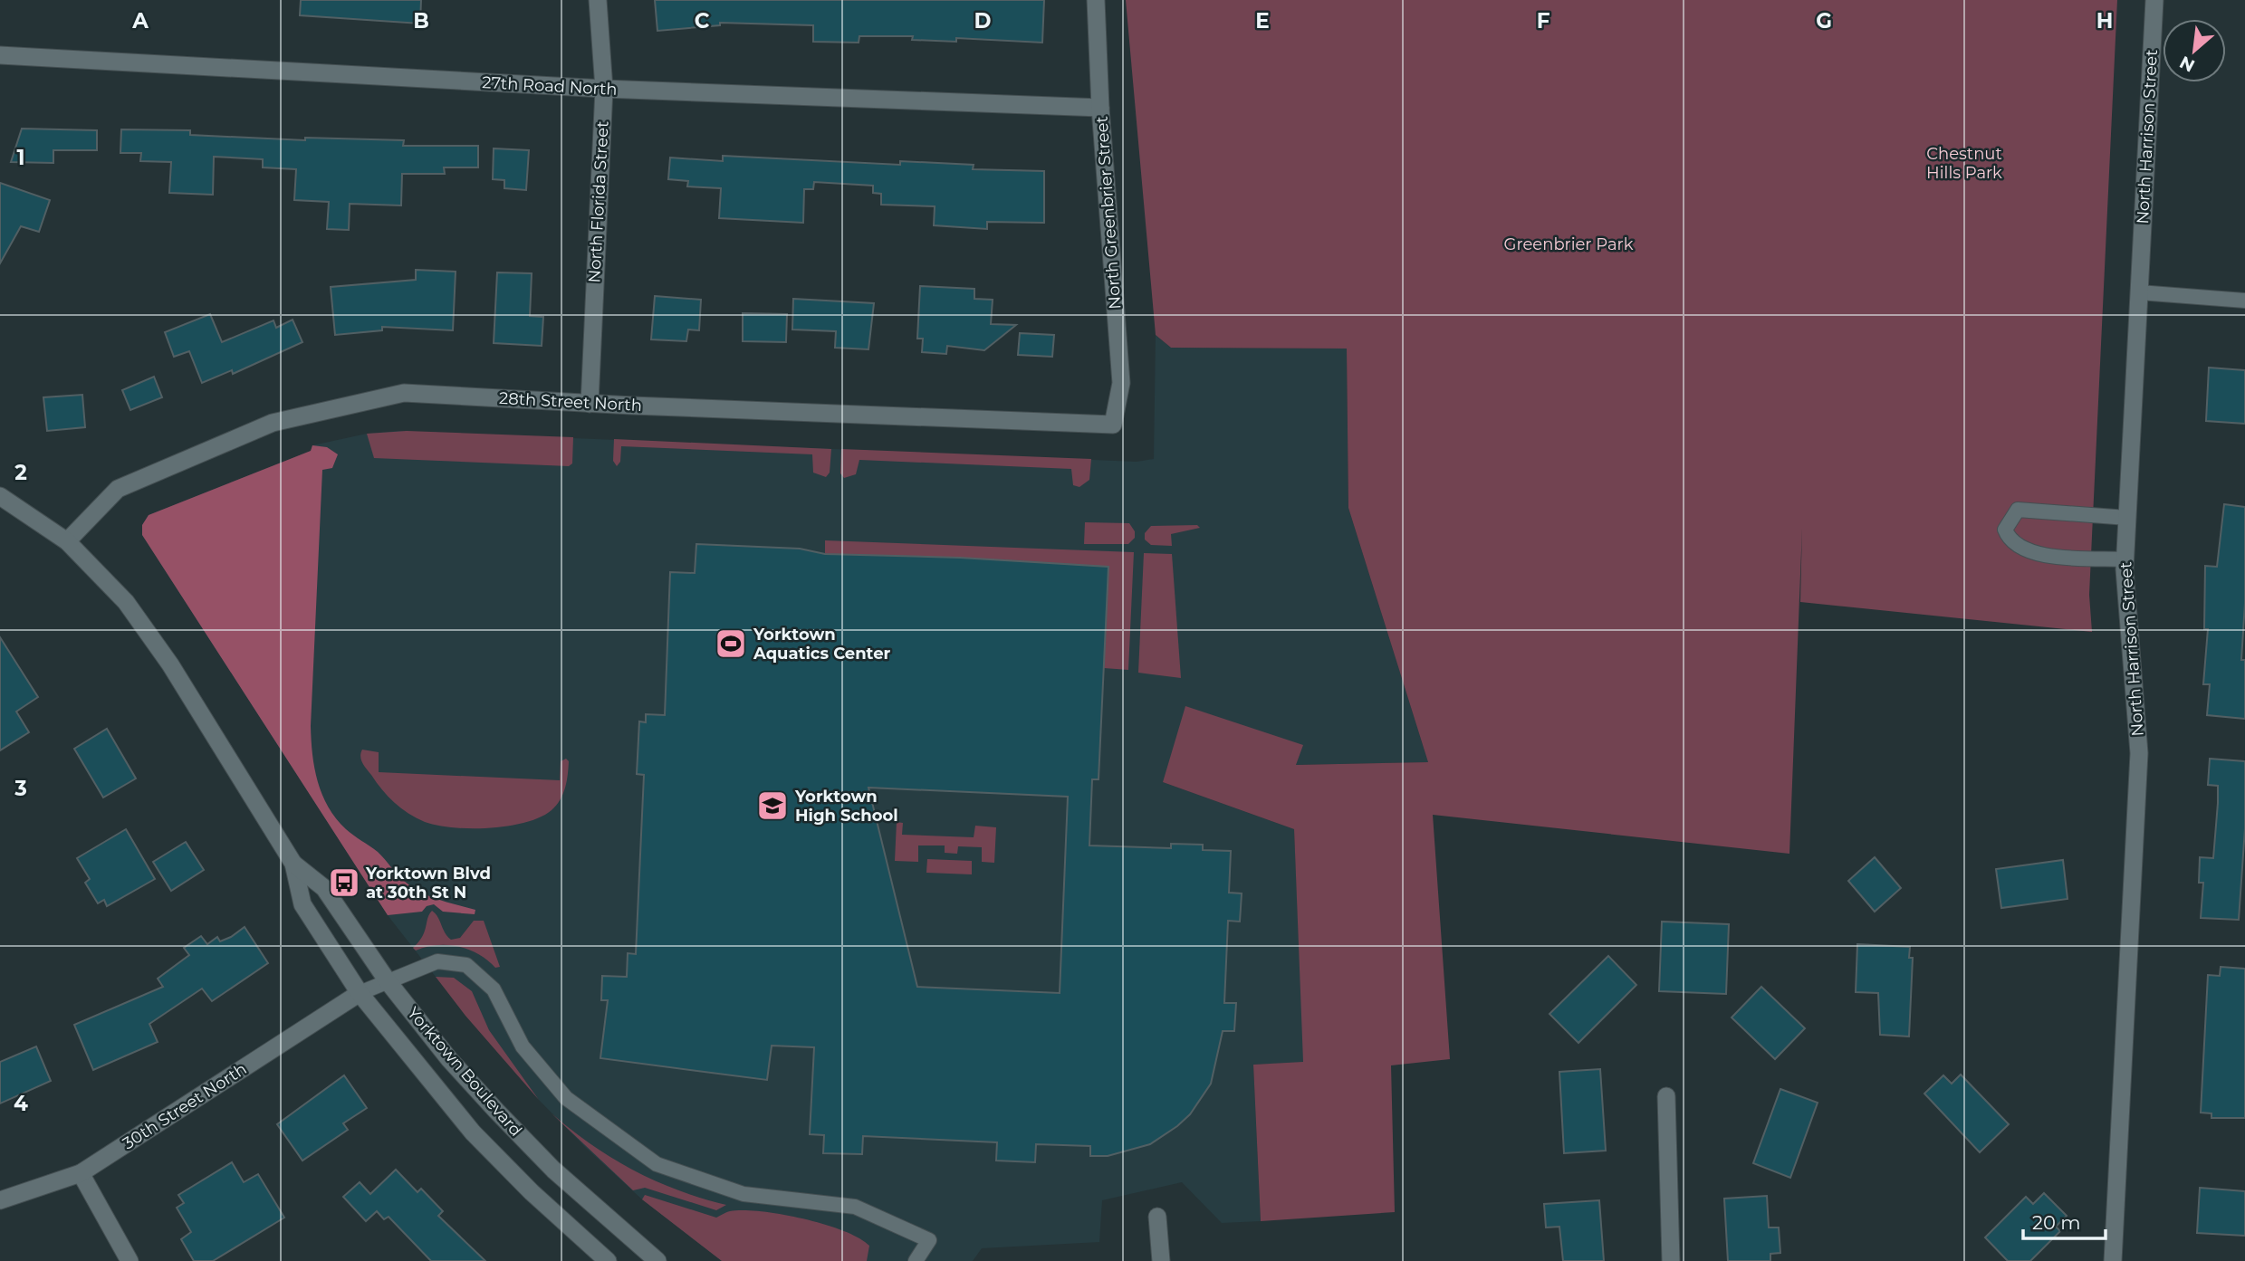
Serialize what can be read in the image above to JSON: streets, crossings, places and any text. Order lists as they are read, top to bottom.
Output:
{
  "streets": {
    "street": [
      "27th Road North",
      "North Harrison Street",
      "North Florida Street",
      "North Greenbrier Street",
      "28th Street North",
      "Yorktown Boulevard",
      "30th Street North"
    ]
  },
  "crossings": [
    ["27th Road North", "North Florida Street"],
    ["27th Road North", "North Greenbrier Street"],
    ["North Florida Street", "28th Street North"],
    ["North Greenbrier Street", "28th Street North"],
    ["28th Street North", "Yorktown Boulevard"],
    ["Yorktown Boulevard", "30th Street North"]
  ],
  "parks": ["Chestnut Hills Park", "Greenbrier Park"],
  "places": {
    "sports": ["Yorktown Aquatics Center"],
    "school or university": ["Yorktown High School"],
    "bus stop": ["Yorktown Blvd at 30th St N"]
  },
  "scale_bar": "20 m",
  "north": "bottom left",
  "grid": {
    "columns": [
      "A",
      "B",
      "C",
      "D",
      "E",
      "F",
      "G",
      "H"
    ],
    "rows": [
      "1",
      "2",
      "3",
      "4"
    ]
  }
}
